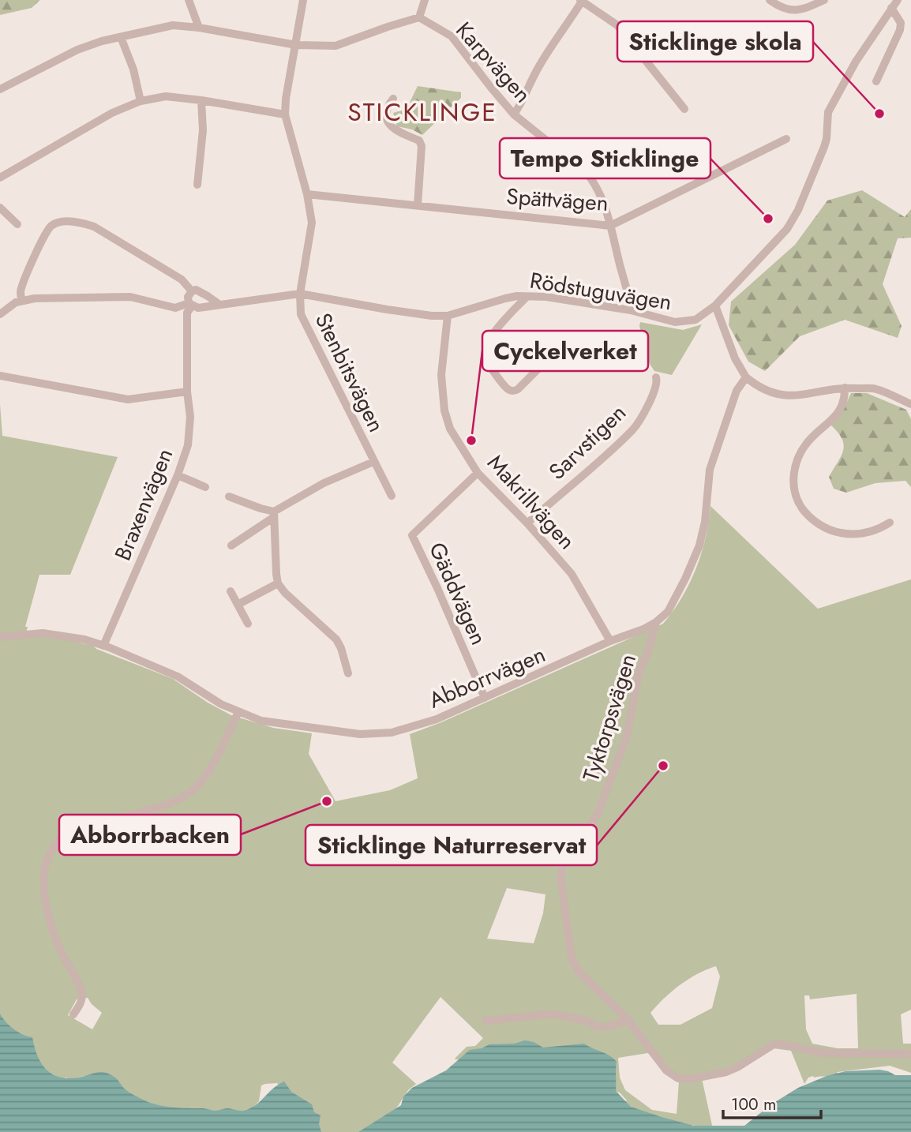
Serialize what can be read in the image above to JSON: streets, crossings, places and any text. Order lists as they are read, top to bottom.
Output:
{
  "streets": {
    "street": [
      "Karpvägen",
      "Spättvägen",
      "Rödstuguvägen",
      "Stenbitsvägen",
      "Sarvstigen",
      "Makrillvägen",
      "Braxenvägen",
      "Gäddvägen",
      "Abborrvägen",
      "Tyktorpsvägen"
    ]
  },
  "crossings": [
    ["Karpvägen", "Spättvägen"],
    ["Karpvägen", "Rödstuguvägen"],
    ["Spättvägen", "Stenbitsvägen"],
    ["Rödstuguvägen", "Stenbitsvägen"],
    ["Rödstuguvägen", "Makrillvägen"],
    ["Rödstuguvägen", "Braxenvägen"],
    ["Sarvstigen", "Makrillvägen"],
    ["Makrillvägen", "Gäddvägen"],
    ["Makrillvägen", "Abborrvägen"],
    ["Braxenvägen", "Abborrvägen"],
    ["Gäddvägen", "Abborrvägen"],
    ["Abborrvägen", "Tyktorpsvägen"]
  ],
  "districts": ["STICKLINGE"],
  "places": [
    "Sticklinge skola",
    "Tempo Sticklinge",
    "Cyckelverket",
    "Sticklinge Naturreservat",
    "Abborrbacken"
  ],
  "scale_bar": "100 m"
}
